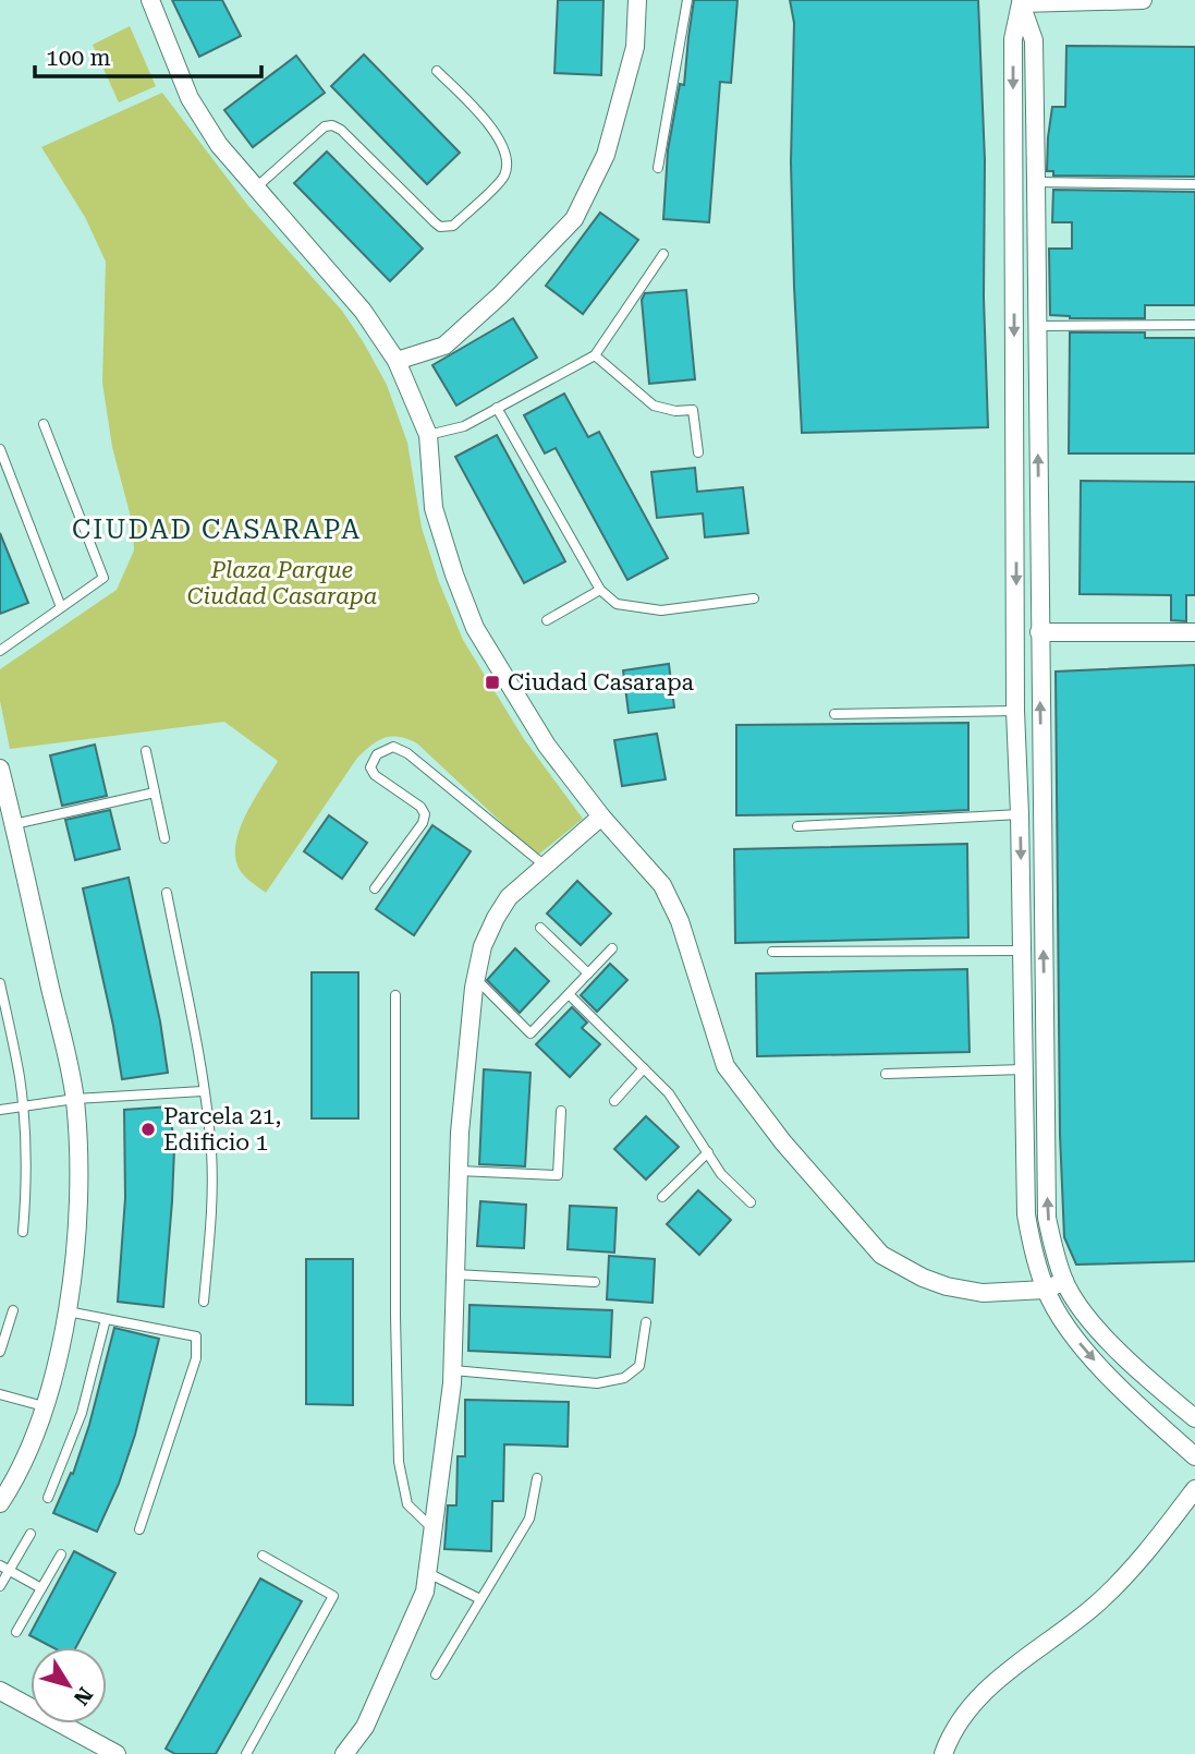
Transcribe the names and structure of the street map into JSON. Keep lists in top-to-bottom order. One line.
{"districts":["CIUDAD CASARAPA"],"parks":["Plaza Parque Ciudad Casarapa"],"places":{"transit":["Ciudad Casarapa"],"other":["Parcela 21, Edificio 1"]},"scale_bar":"100 m","north":"bottom right"}
